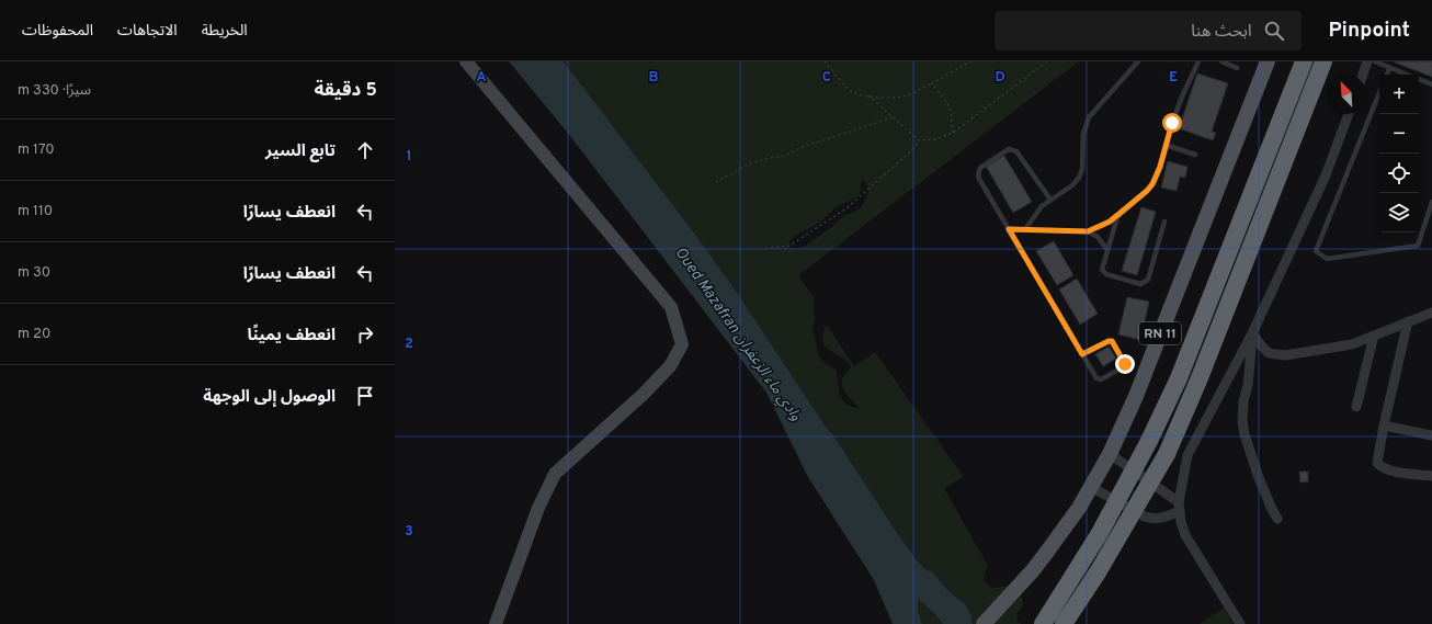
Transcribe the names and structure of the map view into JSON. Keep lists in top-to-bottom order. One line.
{"streets":{"main road":["RN 11"]},"water":["Oued Mazafran وادي ماء الزعفران"],"north":"top left","page":{"header":"Pinpoint","search":"ابحث هنا","nav":["الخريطة","الاتجاهات","المحفوظات"],"heading":["5 دقيقة","سيرًا · 330 m"],"map_buttons":["+","−"],"list":[["تابع السير","170 m"],["انعطف يسارًا","110 m"],["انعطف يسارًا","30 m"],["انعطف يمينًا","20 m"],"الوصول إلى الوجهة"]},"grid":{"columns":["A","B","C","D","E"],"rows":["1","2","3"]}}
